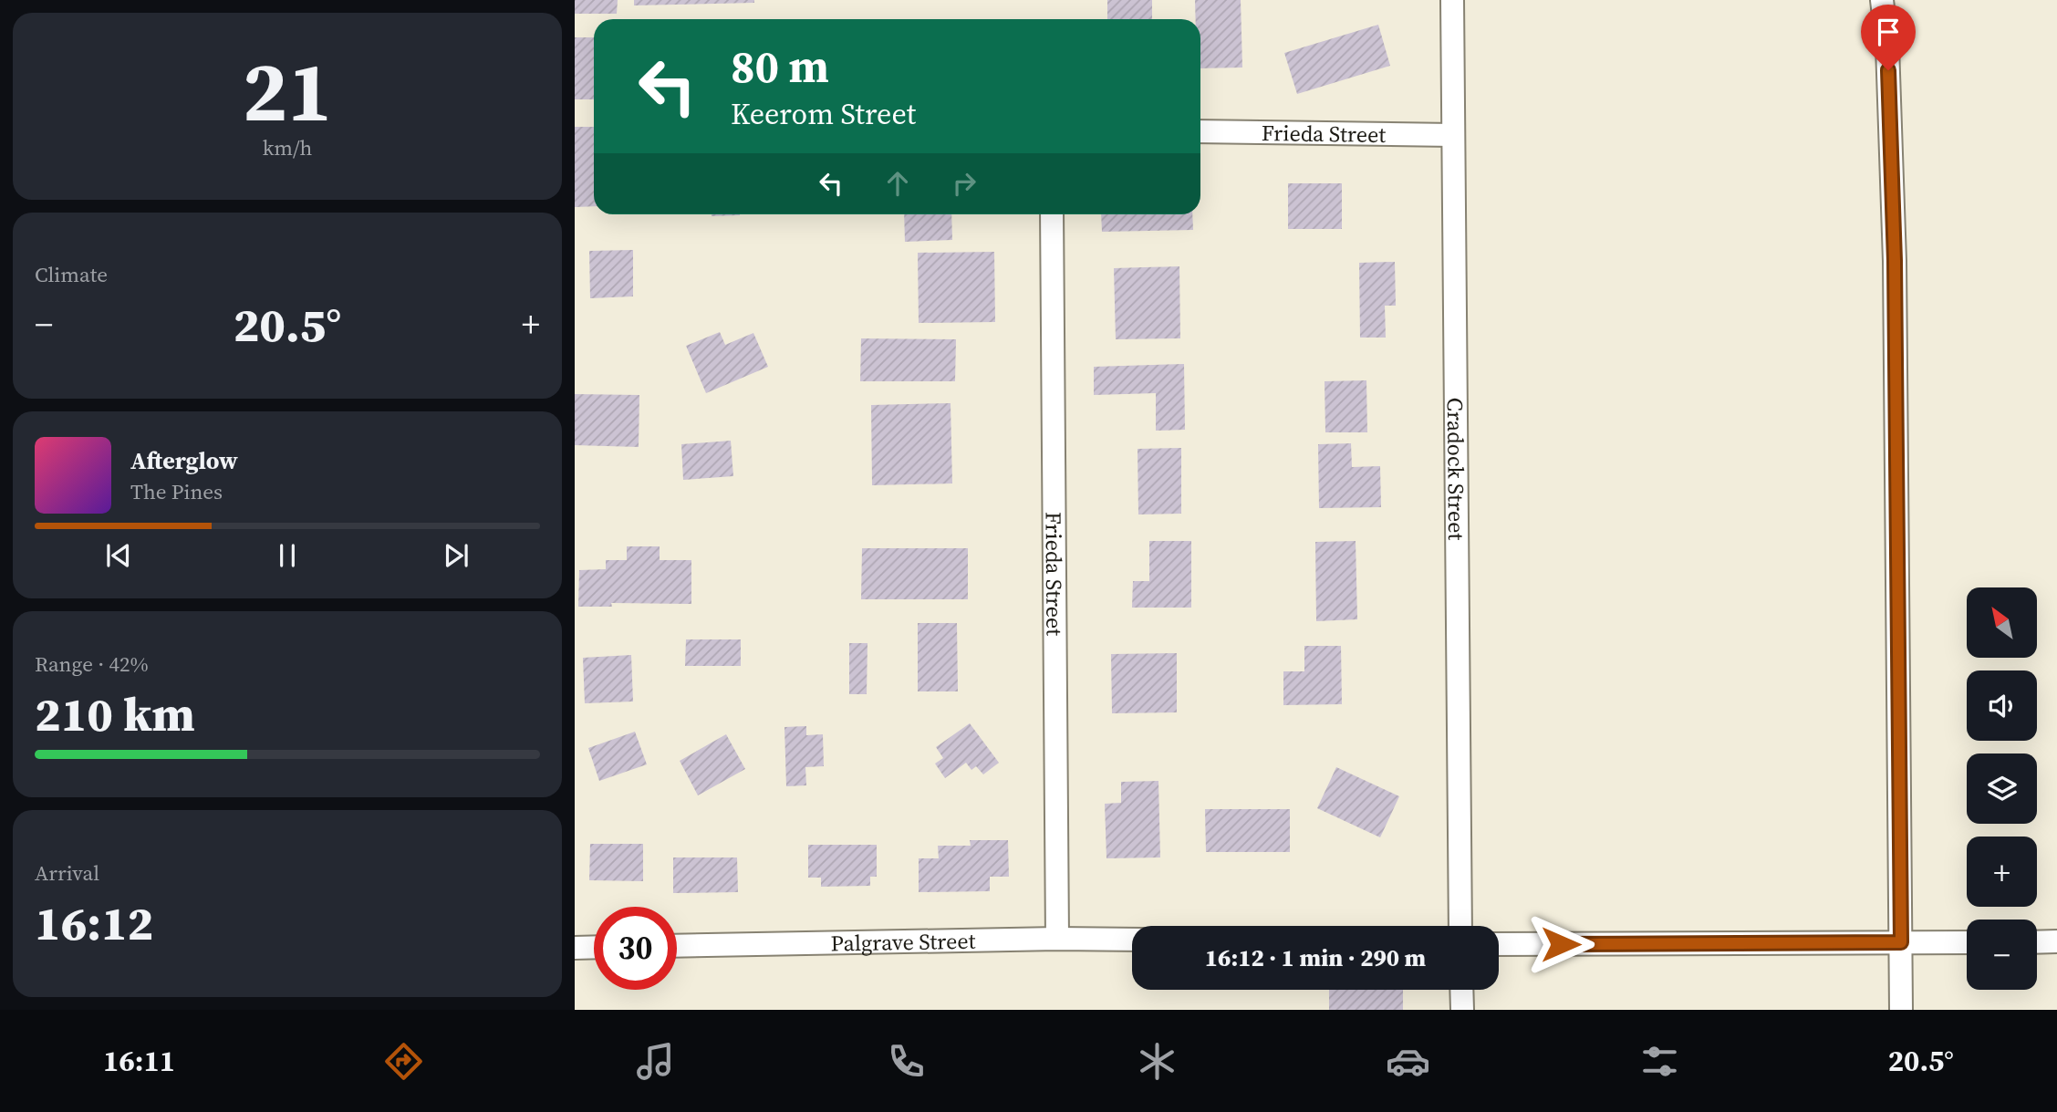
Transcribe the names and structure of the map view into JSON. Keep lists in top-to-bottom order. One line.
{"streets":{"street":["Frieda Street","Cradock Street","Palgrave Street"]},"crossings":[["Frieda Street","Cradock Street"],["Frieda Street","Palgrave Street"]],"north":"top left","page":{"tile":[["21","km/h"],"Climate",["Range · 42%","210 km"],["Arrival","16:12"]],"turn":["80 m","Keerom Street"],"heat":["−","20.5°","+"],"song":["Afterglow","The Pines"],"map_buttons":["+","−"],"limit":"30","trip":"16:12 · 1 min · 290 m","tabs":["16:11","20.5°"]}}
